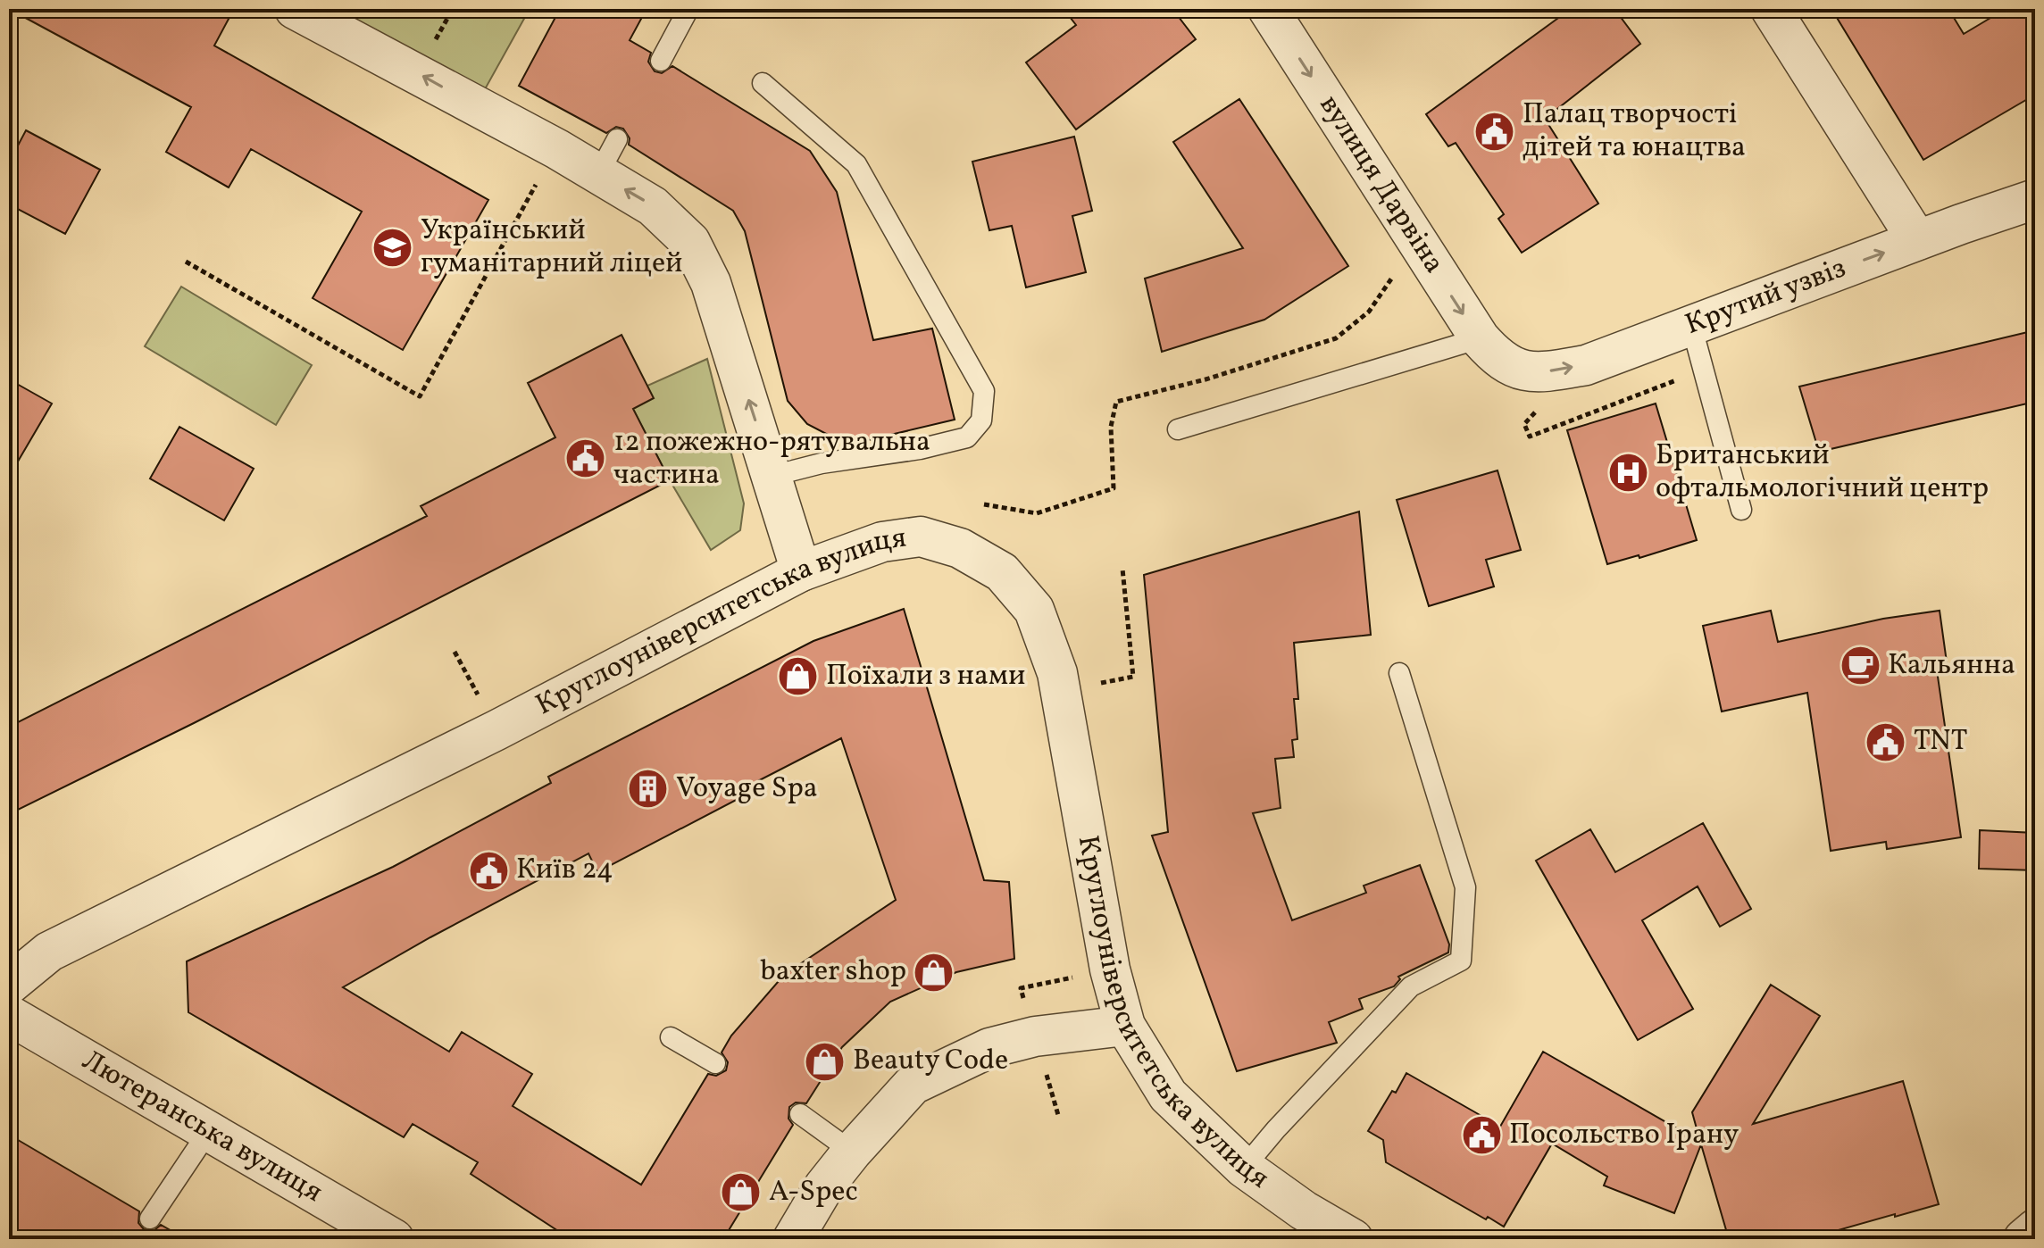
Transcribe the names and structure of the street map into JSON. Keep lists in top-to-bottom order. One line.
{"streets":{"street":["вулиця Дарвіна","Крутий узвіз","Круглоуніверситетська вулиця","Лютеранська вулиця"]},"crossings":[["вулиця Дарвіна","Крутий узвіз"]],"one_way":["вулиця Дарвіна","Крутий узвіз"],"places":{"public building":["Палац творчості дітей та юнацтва","12 пожежно-рятувальна частина","TNT","Київ 24","Посольство Ірану"],"school or university":["Український гуманітарний ліцей"],"hospital":["Британський офтальмологічний центр"],"cafe":["Кальянна"],"shop":["Поїхали з нами","baxter shop","Beauty Code","A-Spec"],"building":["Voyage Spa"]}}
